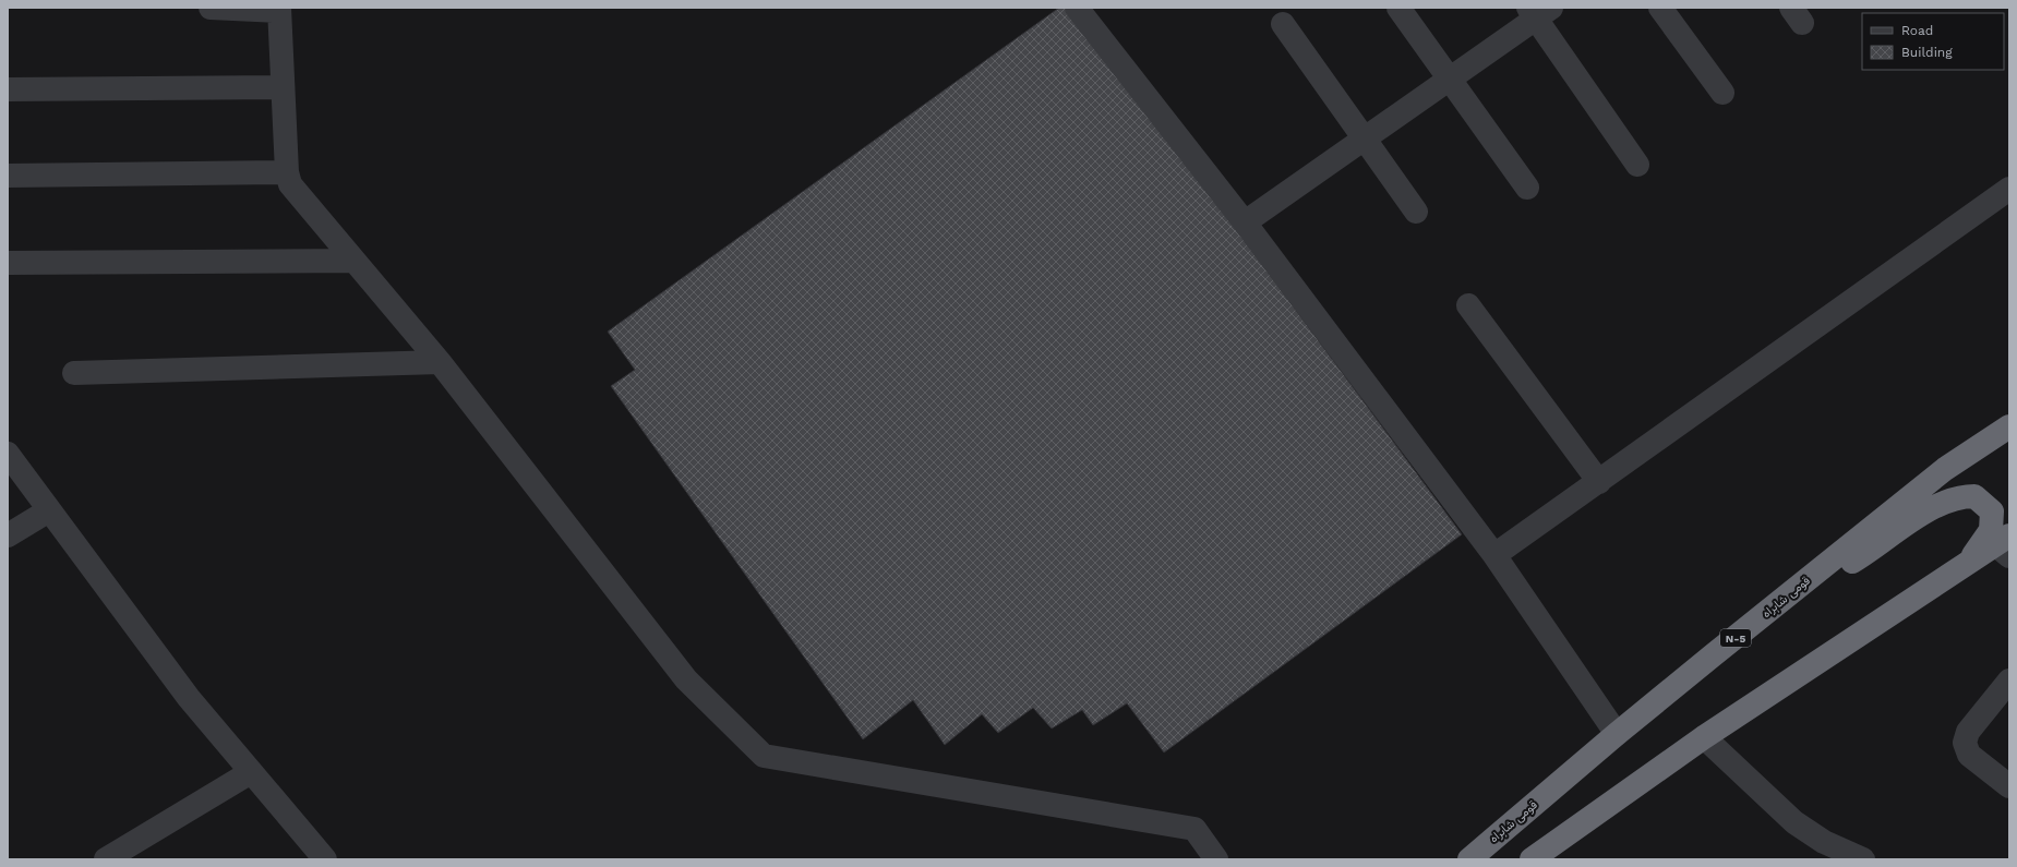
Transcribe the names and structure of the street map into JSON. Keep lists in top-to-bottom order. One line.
{"streets":{"highway":["قومی شاہراہ","N-5"]},"legend":["Road","Building"]}
